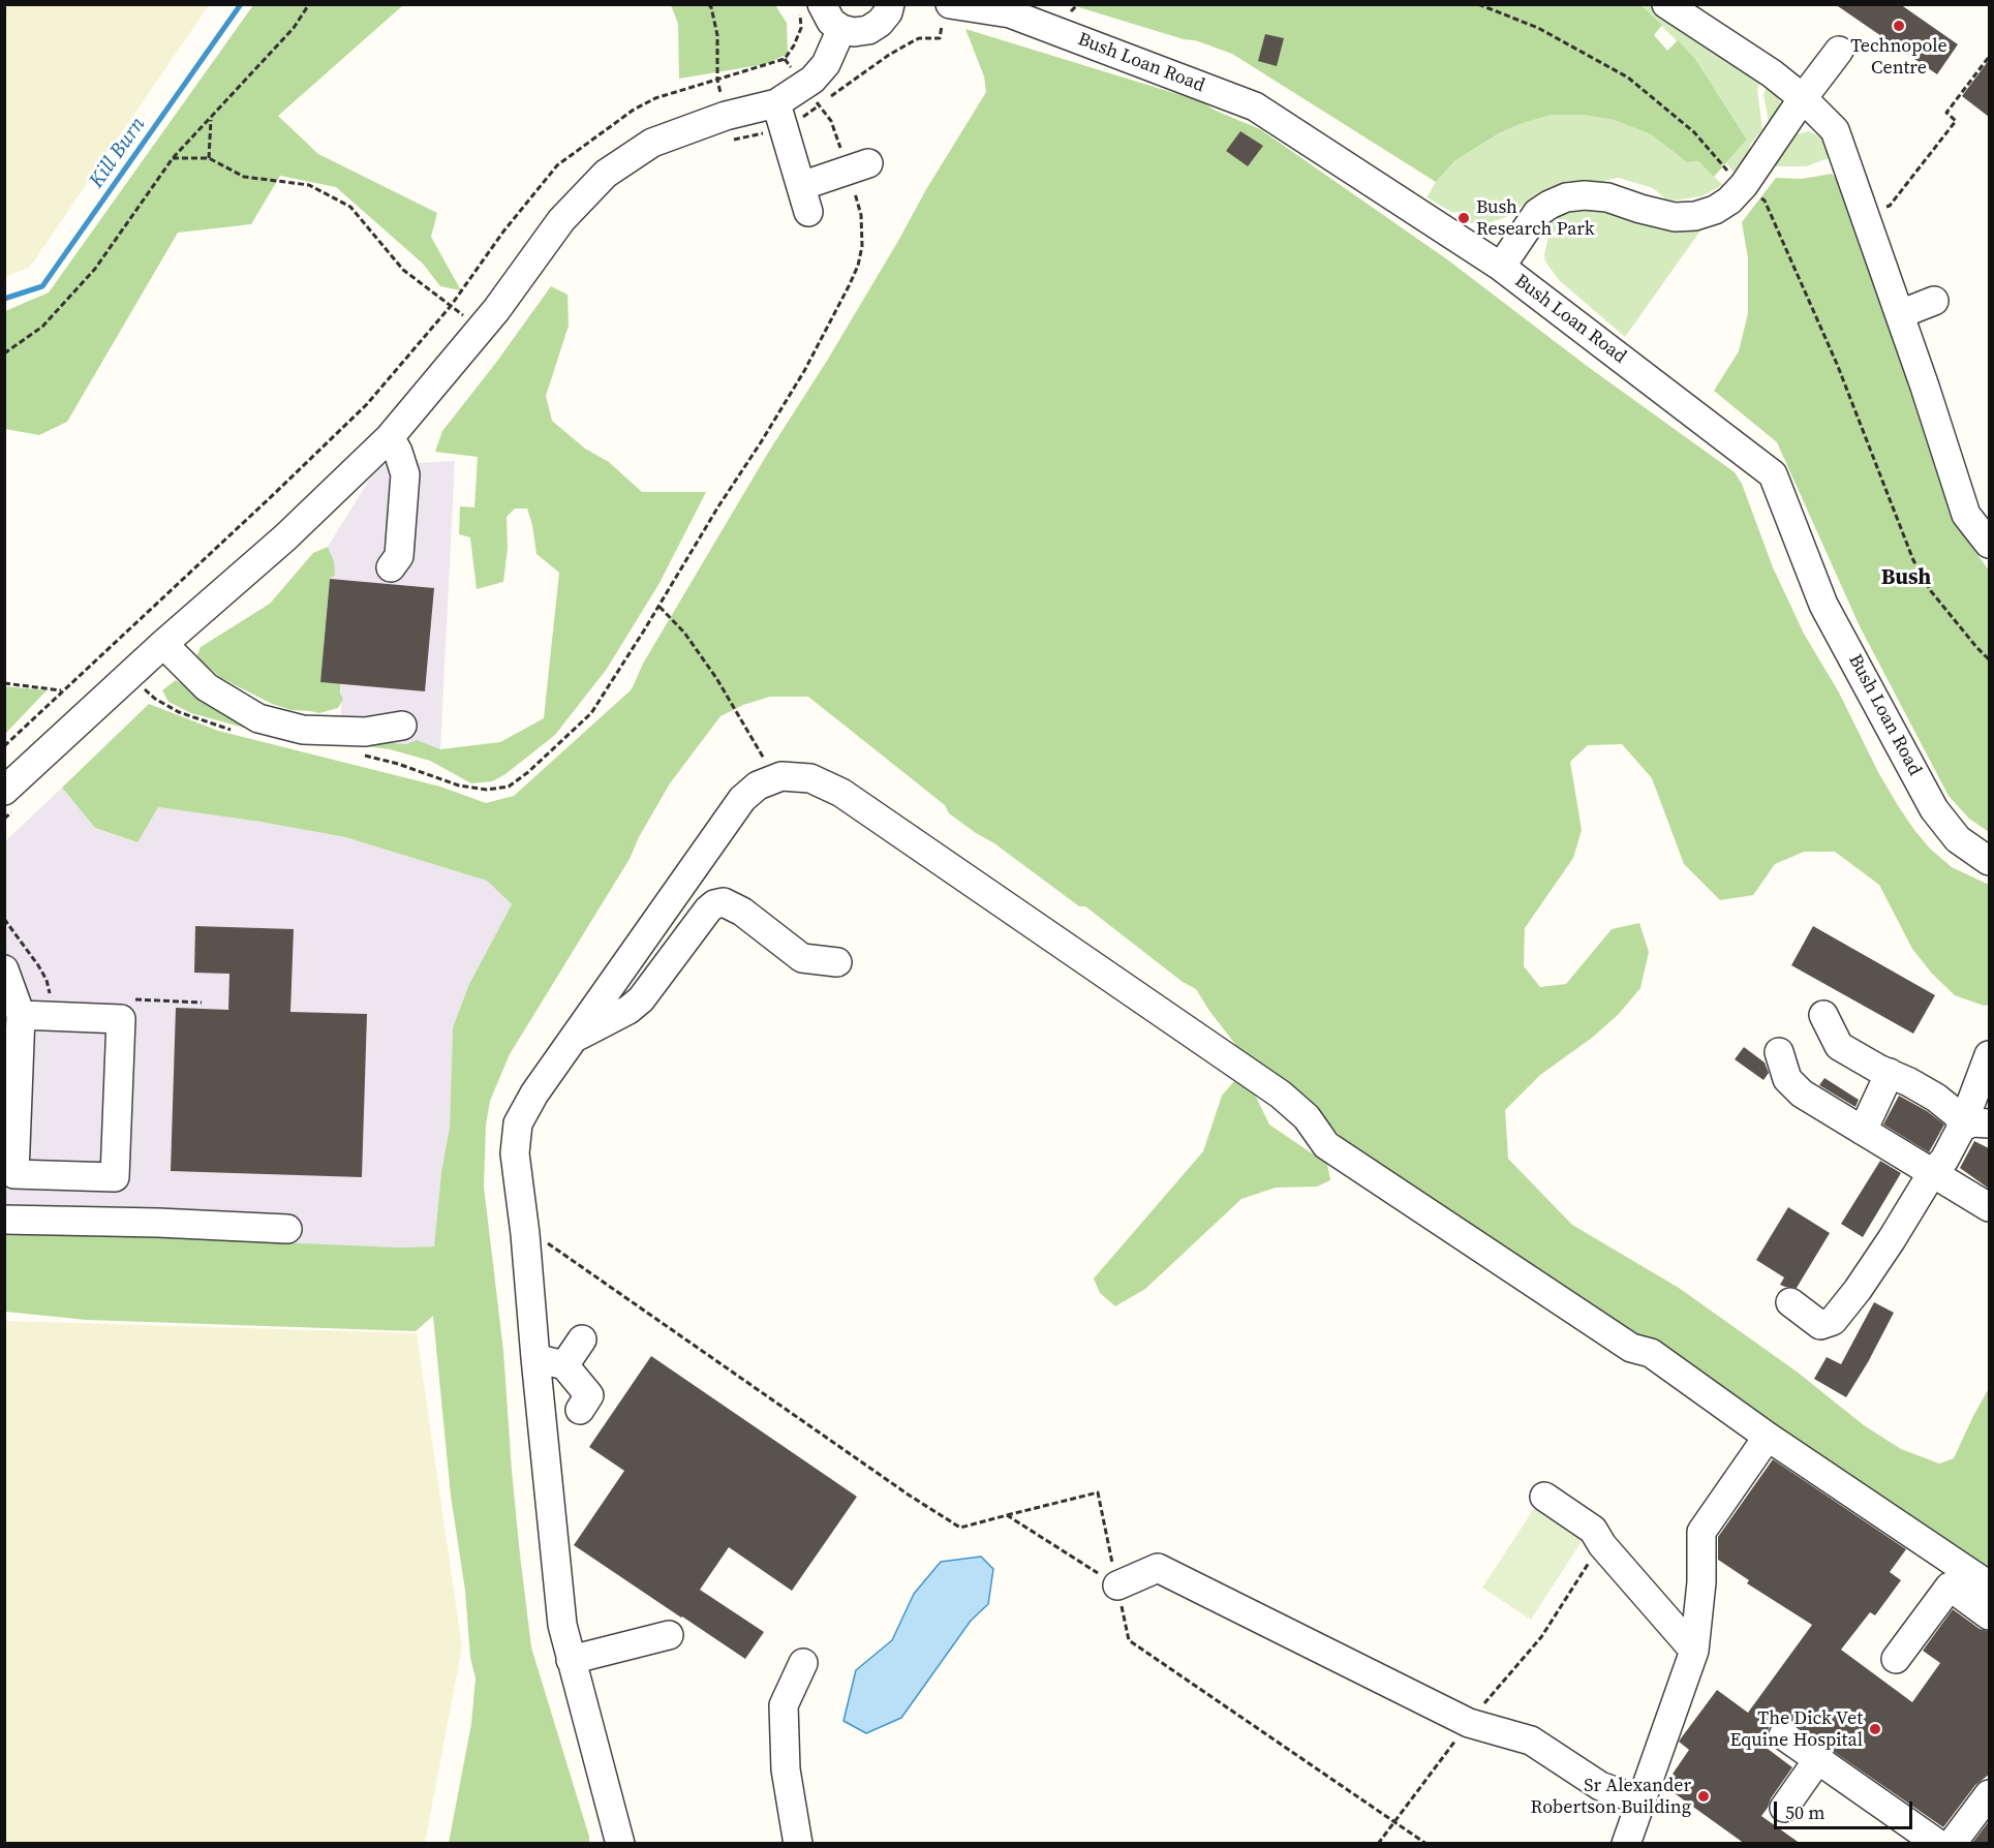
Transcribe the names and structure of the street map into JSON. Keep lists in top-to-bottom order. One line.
{"streets":{"street":["Bush Loan Road"]},"districts":["Bush"],"water":["Kill Burn"],"places":["Technopole Centre","Bush Research Park","The Dick Vet Equine Hospital","Sr Alexander Robertson Building"],"scale_bar":"50 m"}
